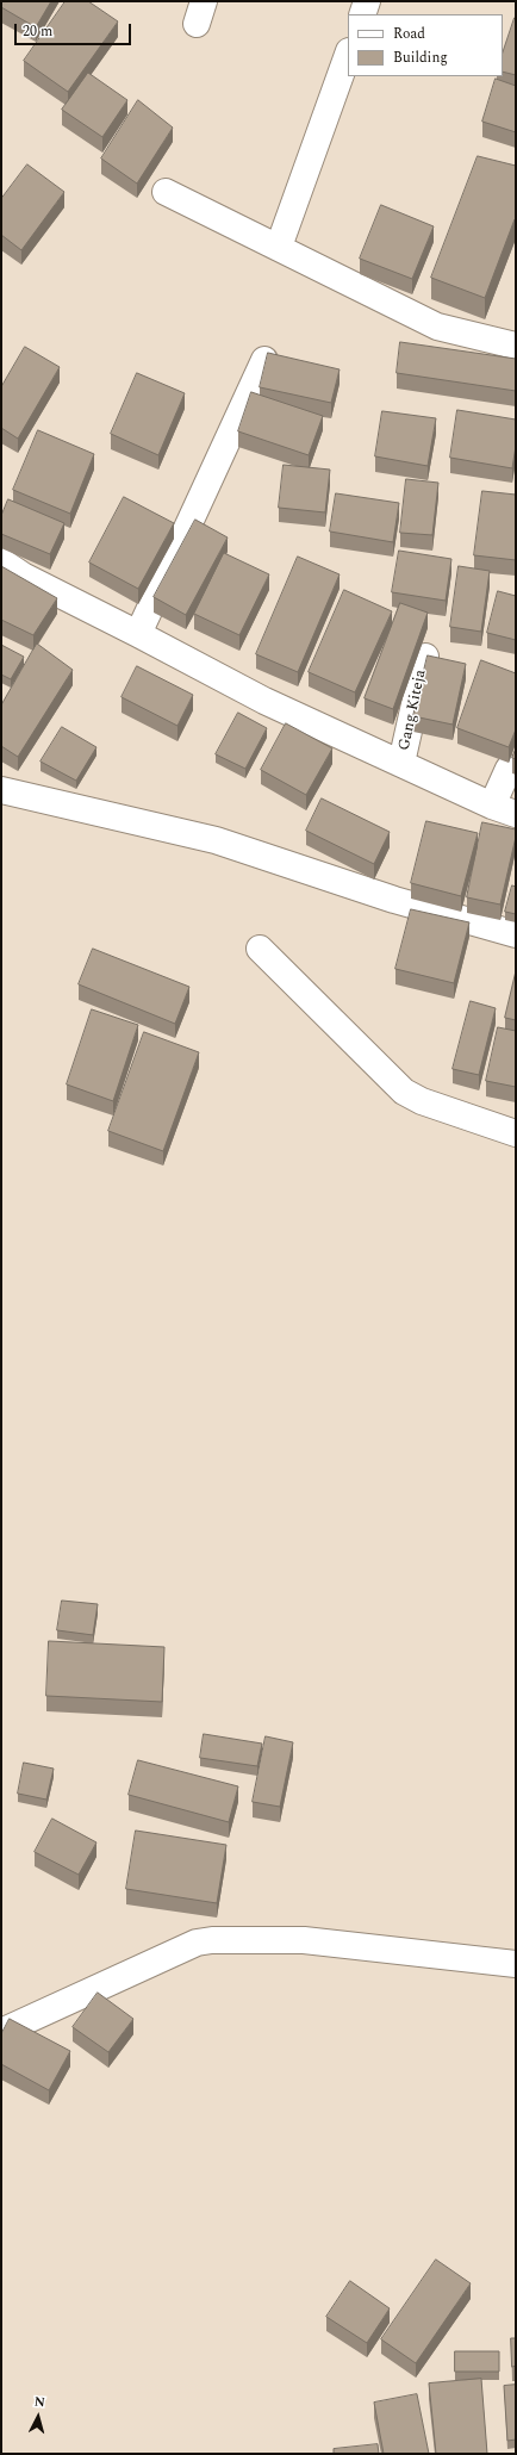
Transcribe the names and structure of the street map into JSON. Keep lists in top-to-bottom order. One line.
{"streets":{"street":["Gang Kiteja"]},"legend":["Road","Building"],"scale_bar":"20 m","north":"top"}
